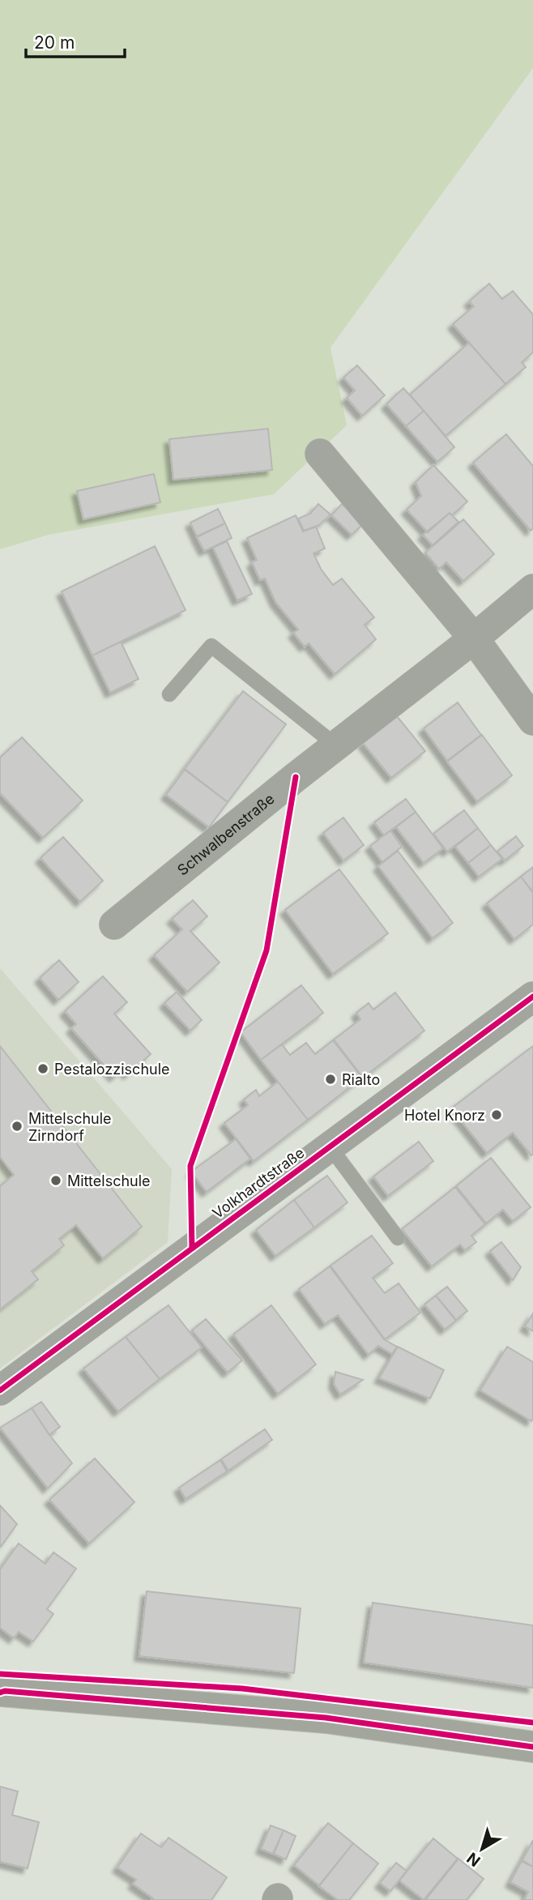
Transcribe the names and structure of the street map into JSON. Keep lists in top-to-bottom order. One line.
{"streets":{"street":["Schwalbenstraße","Volkhardtstraße"]},"places":["Pestalozzischule","Rialto","Hotel Knorz","Mittelschule Zirndorf","Mittelschule"],"scale_bar":"20 m","north":"bottom left"}
